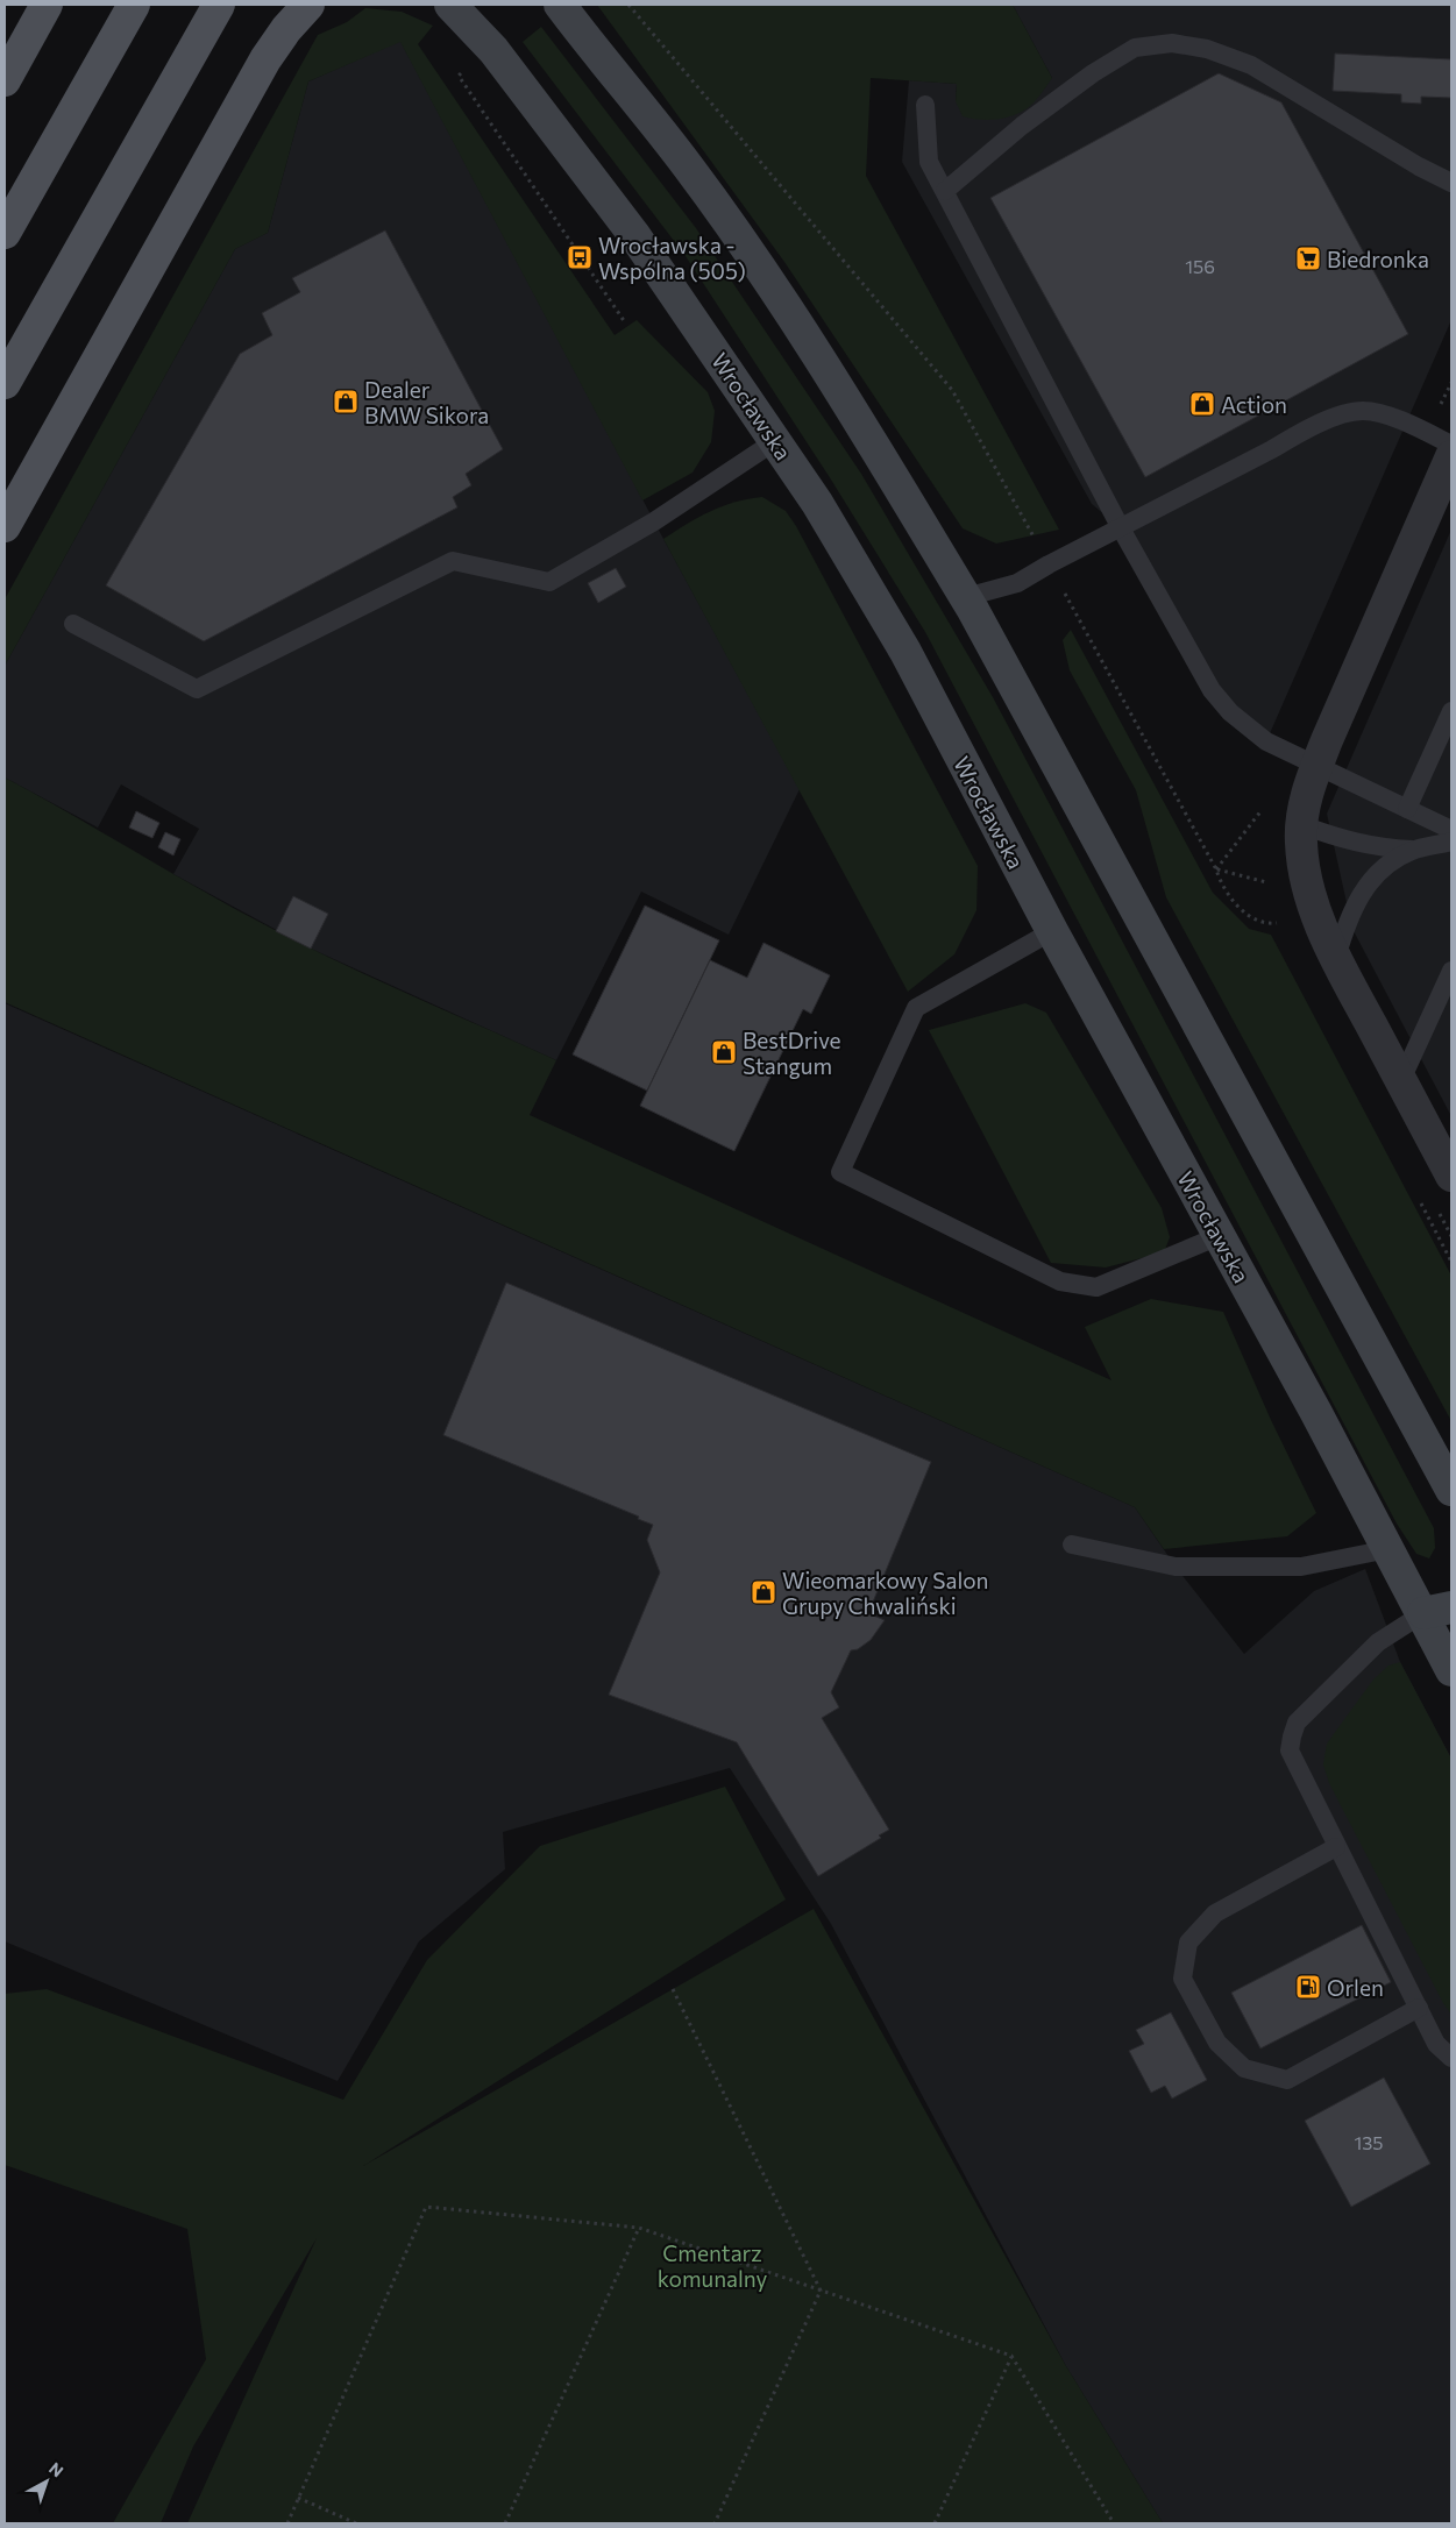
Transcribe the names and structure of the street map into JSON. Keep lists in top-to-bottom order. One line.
{"streets":{"main road":["Wrocławska"]},"parks":["Cmentarz komunalny"],"places":{"bus stop":["Wrocławska - Wspólna (505)"],"supermarket":["Biedronka"],"shop":["Dealer BMW Sikora","Action","BestDrive Stangum","Wieomarkowy Salon Grupy Chwaliński"],"fuel station":["Orlen"]},"house_numbers":["156","135"],"north":"top right"}
